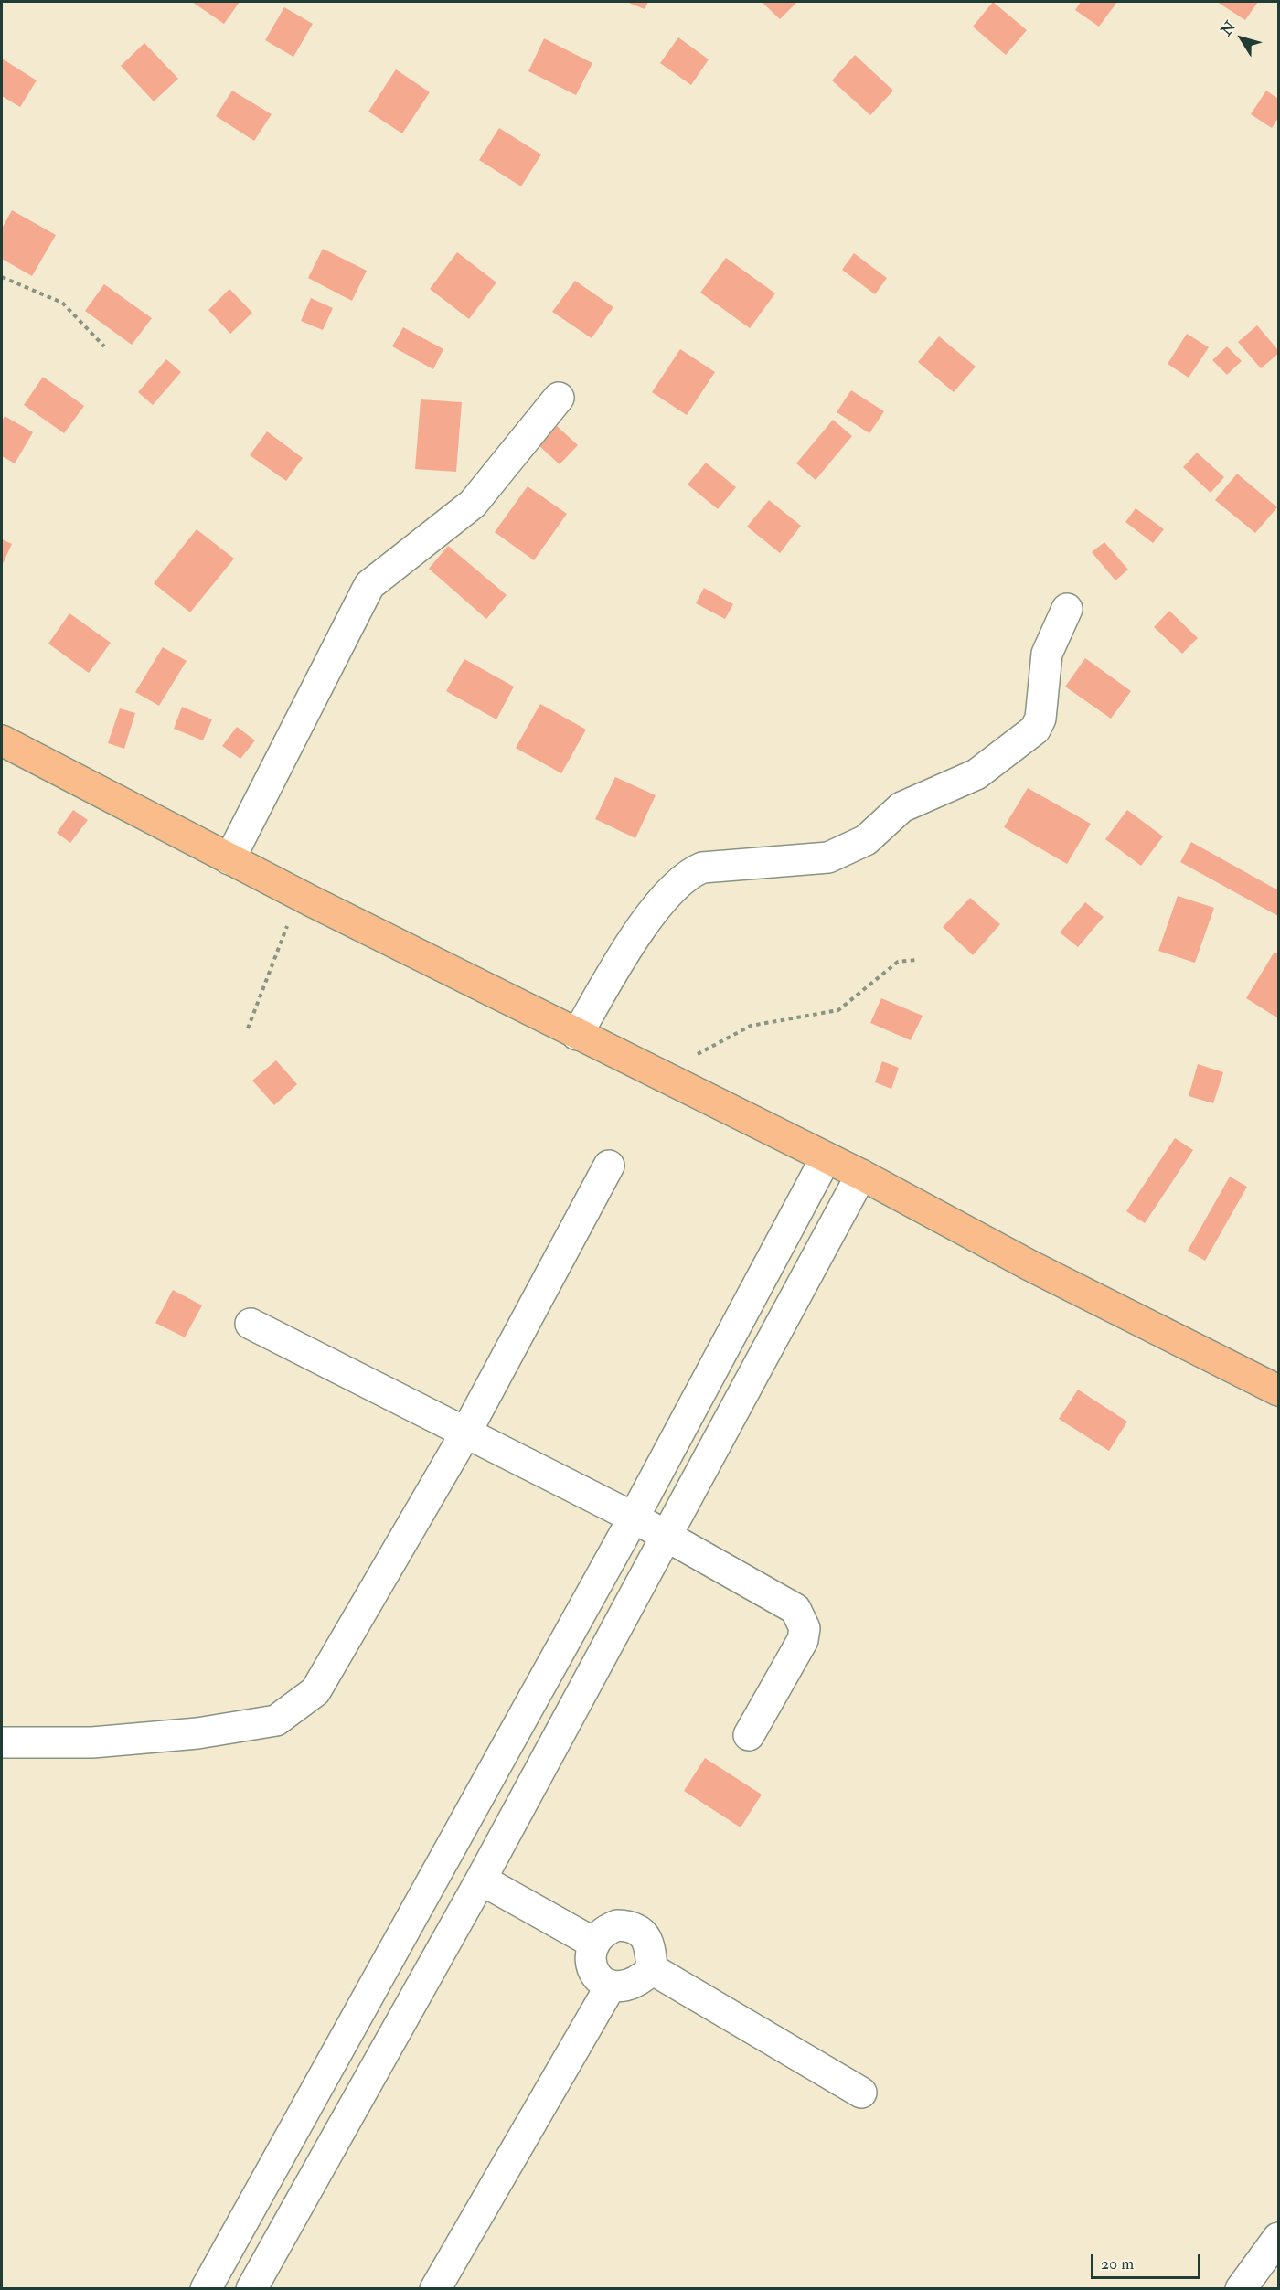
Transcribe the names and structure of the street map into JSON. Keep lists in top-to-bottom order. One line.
{"scale_bar":"20 m","north":"top left"}
